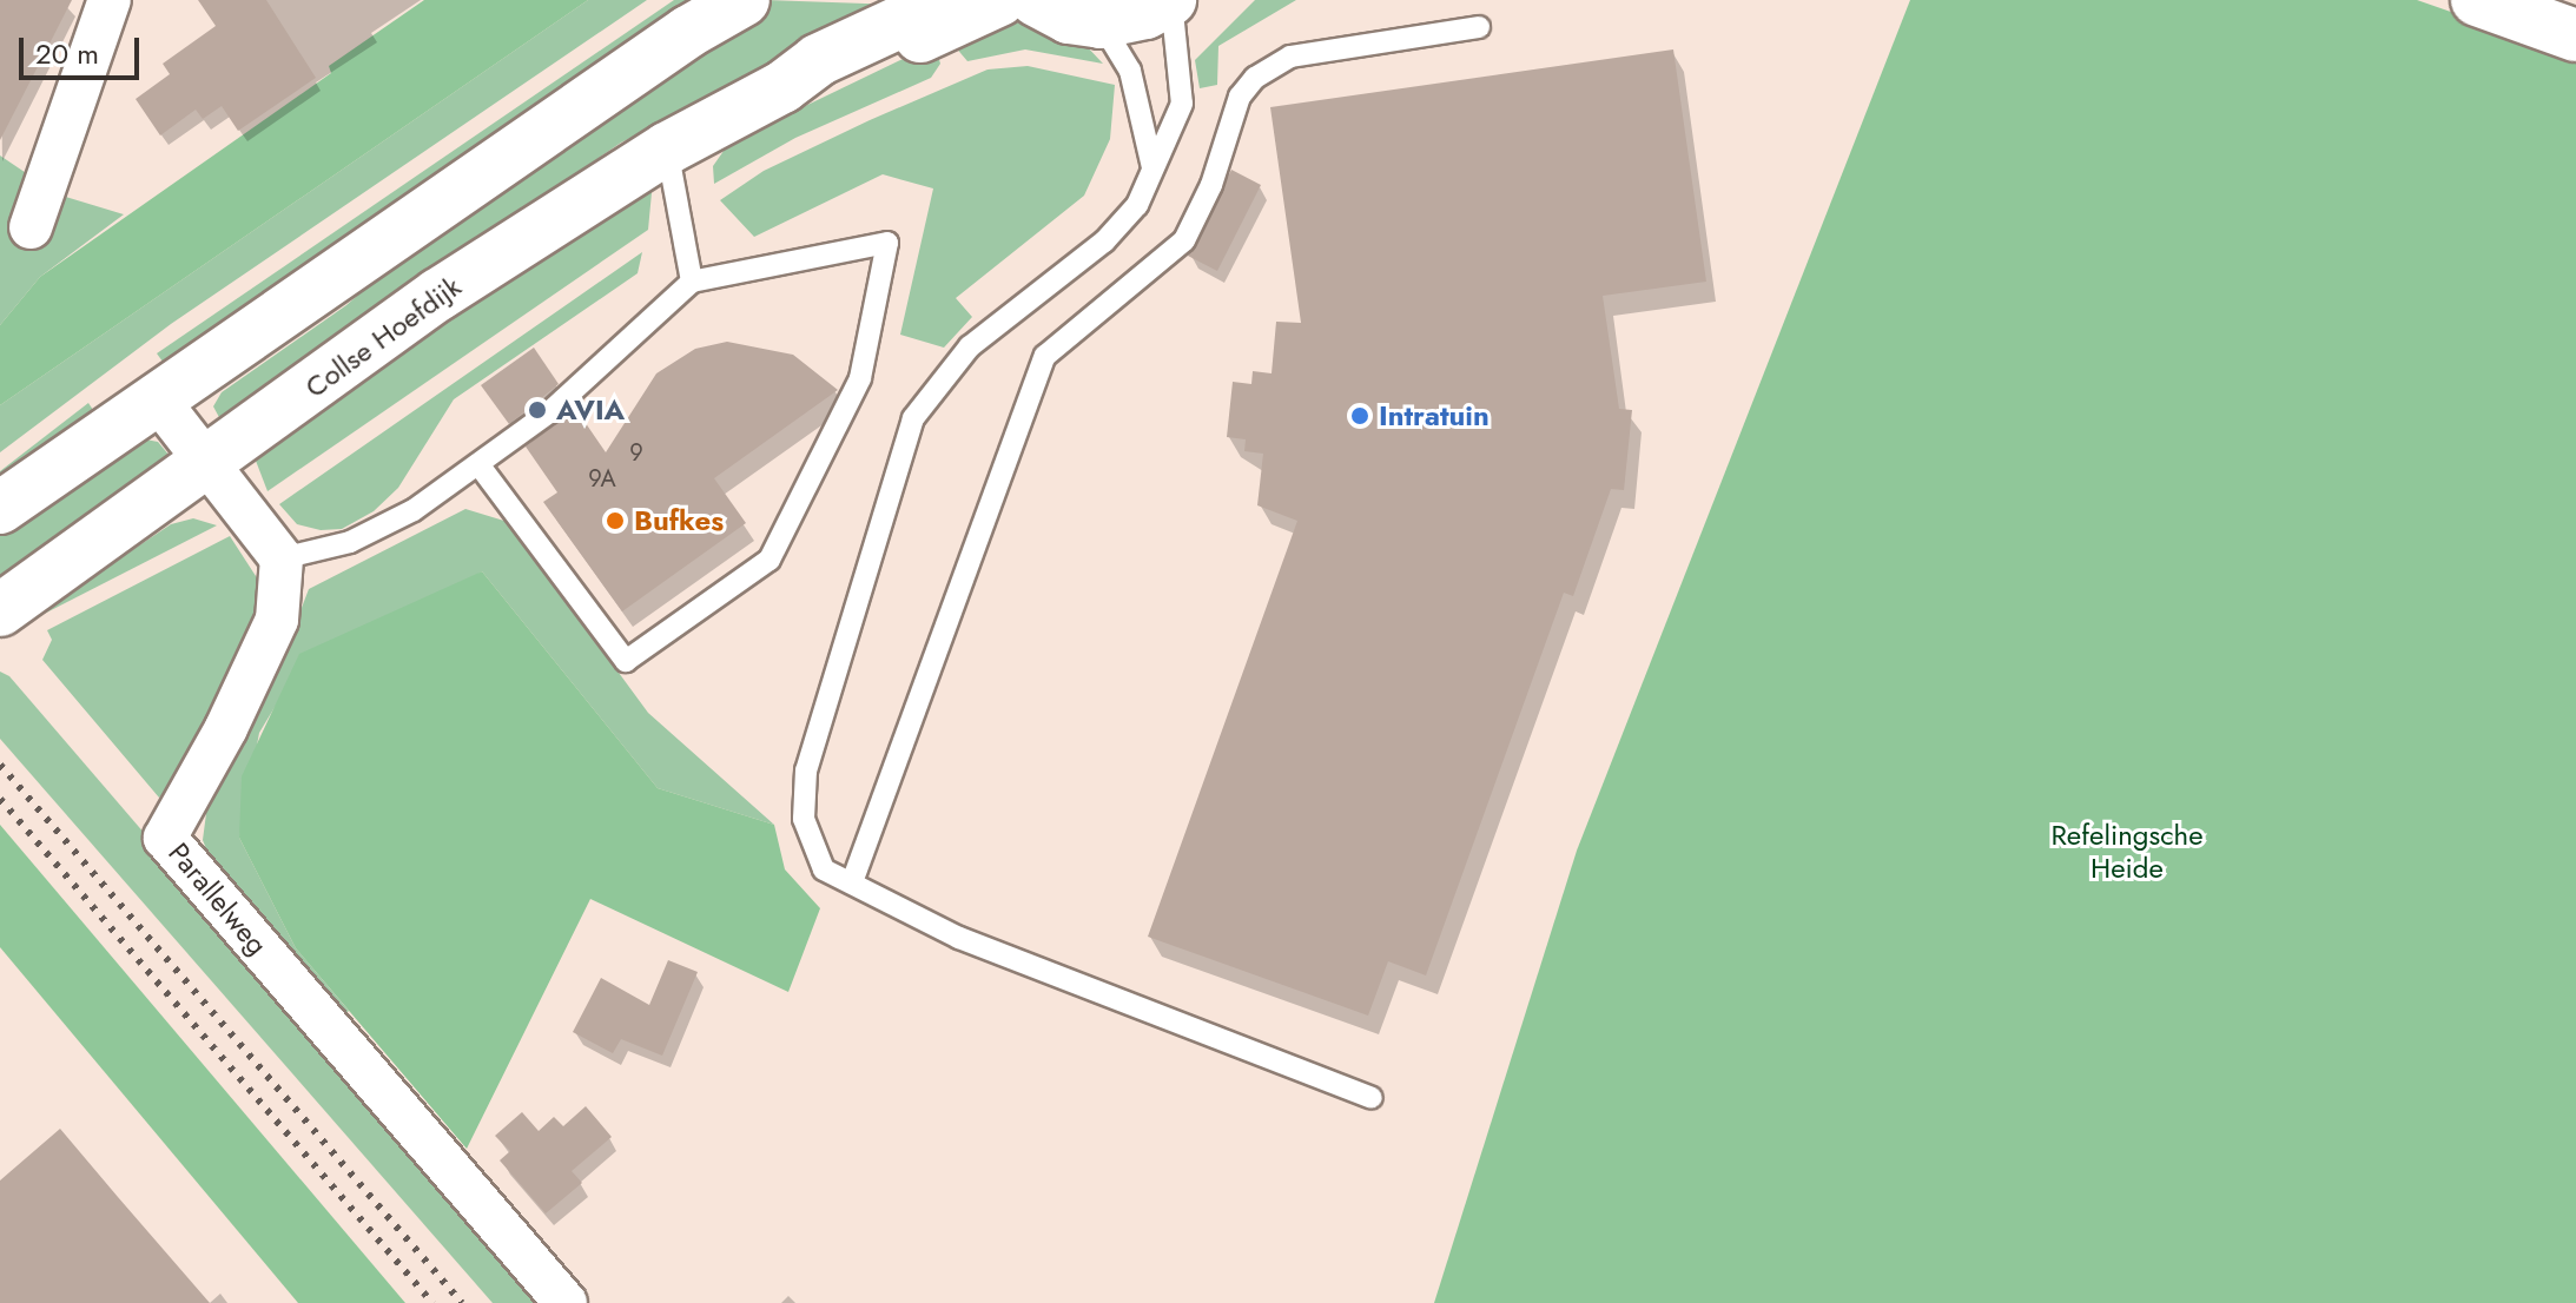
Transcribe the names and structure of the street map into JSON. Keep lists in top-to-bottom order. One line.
{"streets":{"main road":["Collse Hoefdijk"],"street":["Parallelweg"]},"parks":["Refelingsche Heide"],"places":["AVIA","Intratuin","Bufkes"],"house_numbers":["9","9A"],"scale_bar":"20 m"}
